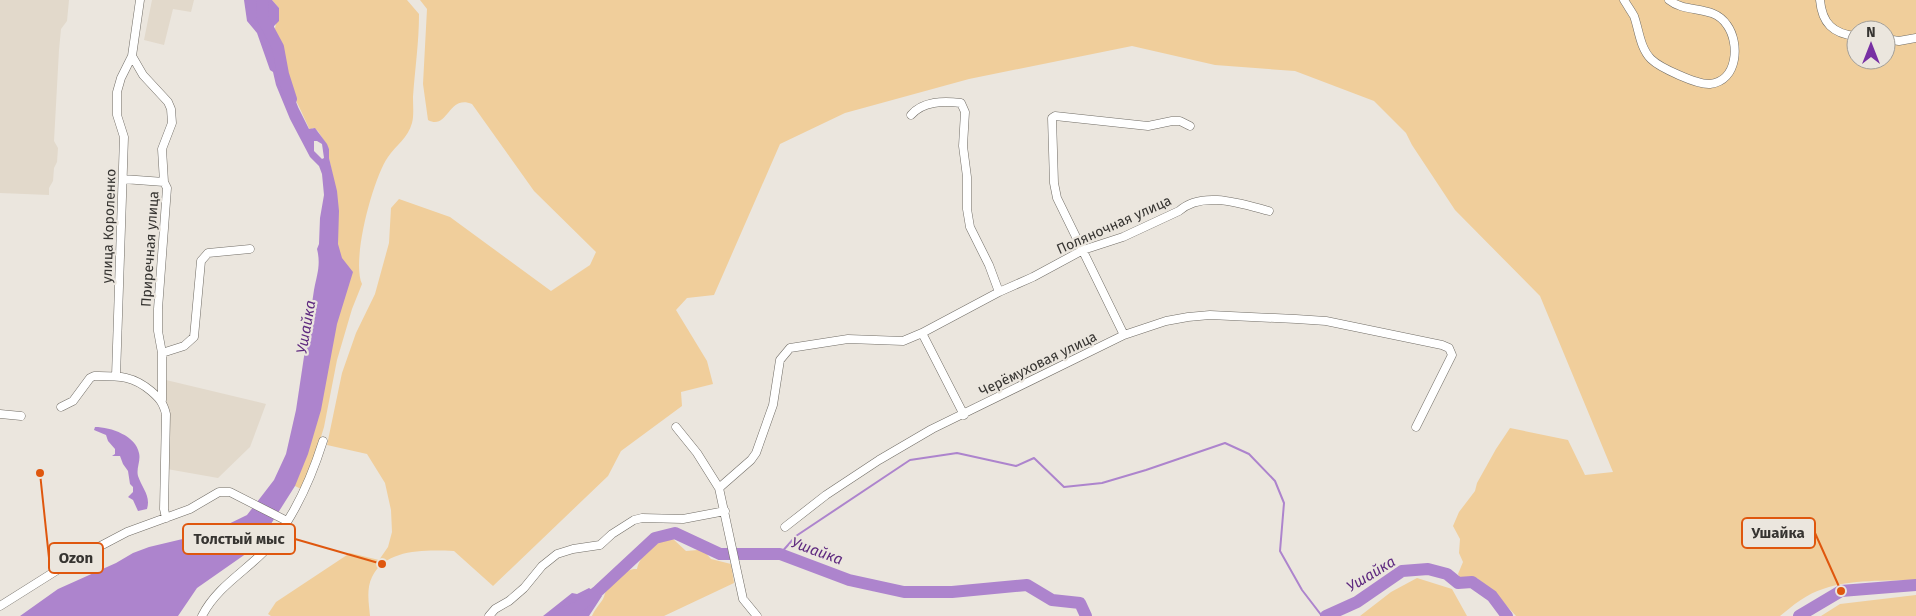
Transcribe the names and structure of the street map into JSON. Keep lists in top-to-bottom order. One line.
{"streets":{"street":["Поляночная улица","улица Короленко","Приречная улица","Черёмуховая улица"]},"crossings":[["улица Короленко","Приречная улица"]],"water":["Ушайка"],"places":["Ozon","Толстый мыс","Ушайка"],"north":"top"}
